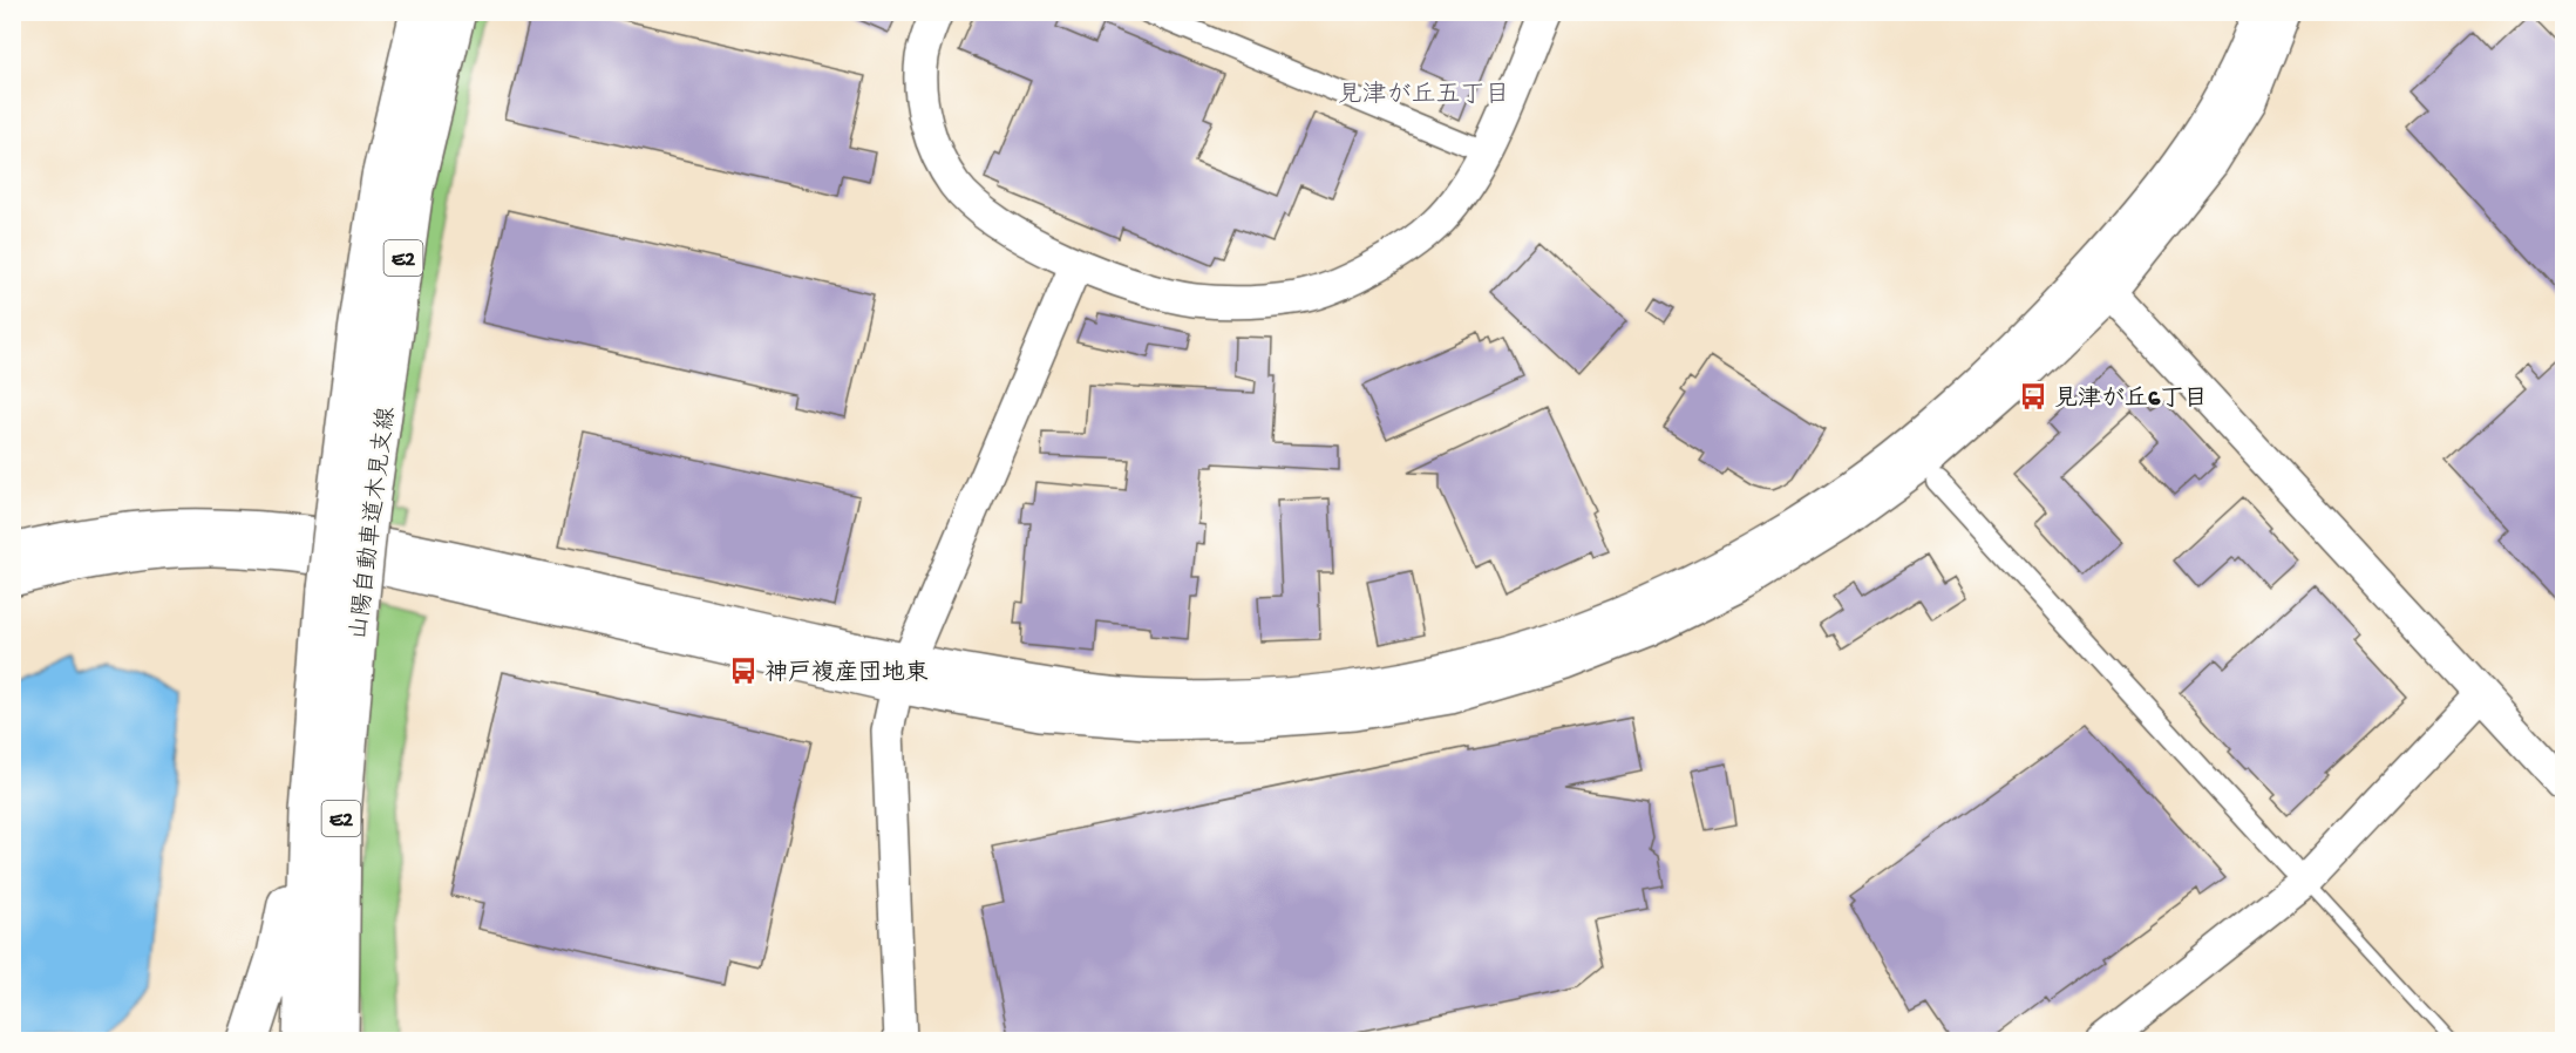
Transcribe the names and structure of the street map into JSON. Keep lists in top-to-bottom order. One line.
{"streets":{"highway":["E2","山陽自動車道木見支線"]},"districts":["見津が丘五丁目"],"places":{"bus stop":["見津が丘6丁目","神戸複産団地東"]}}
